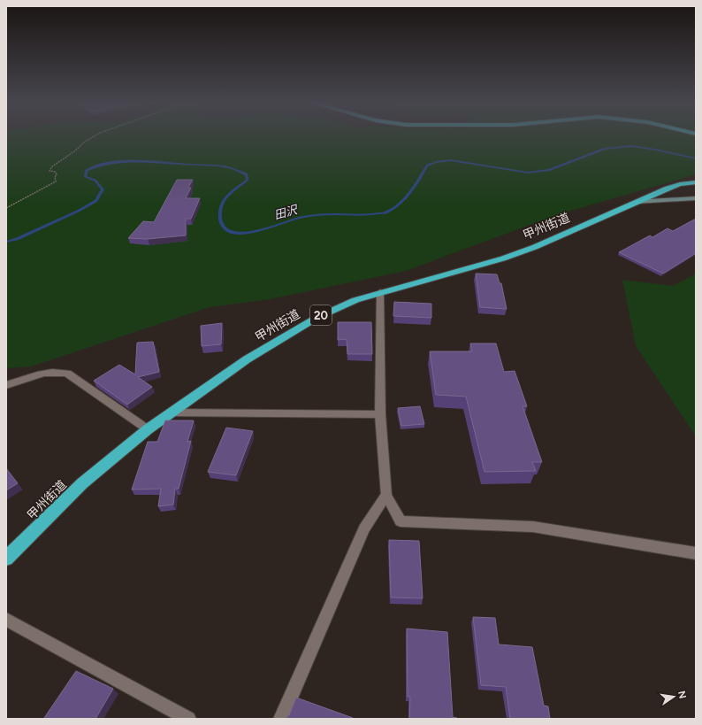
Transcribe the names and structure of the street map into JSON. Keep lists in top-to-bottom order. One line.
{"streets":{"highway":["甲州街道","20"]},"water":["田沢"],"north":"right"}
